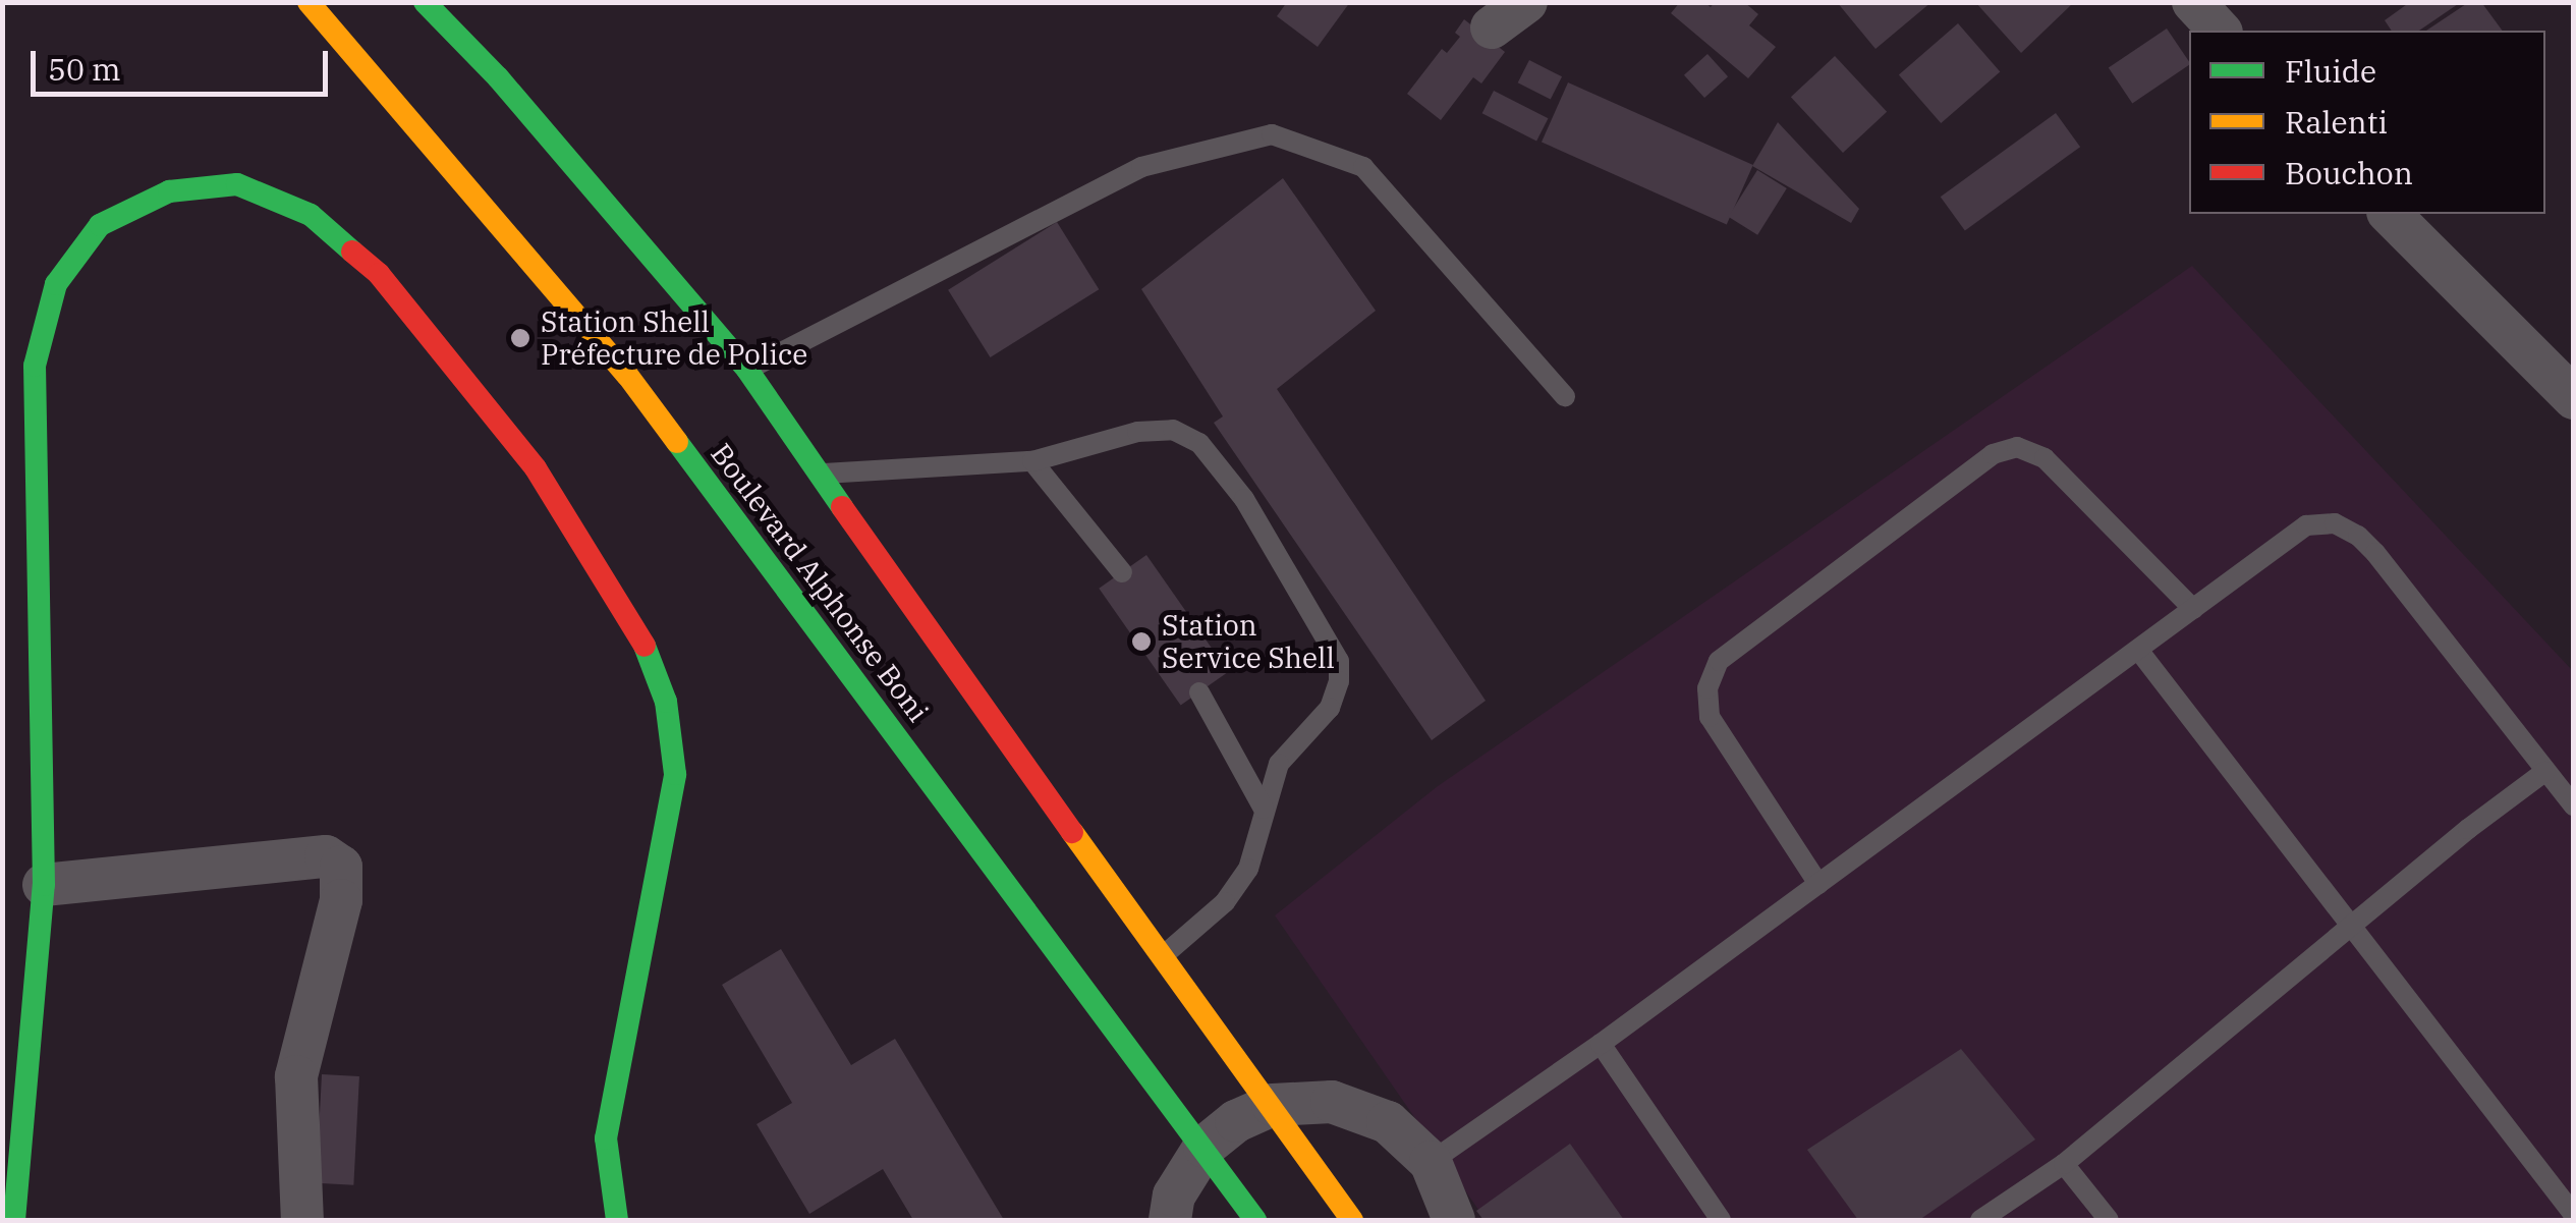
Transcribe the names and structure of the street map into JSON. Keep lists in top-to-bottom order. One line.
{"streets":{"main road":["Boulevard Alphonse Boni"]},"places":["Station Shell Préfecture de Police","Station Service Shell"],"legend":["Fluide","Ralenti","Bouchon"],"scale_bar":"50 m"}
